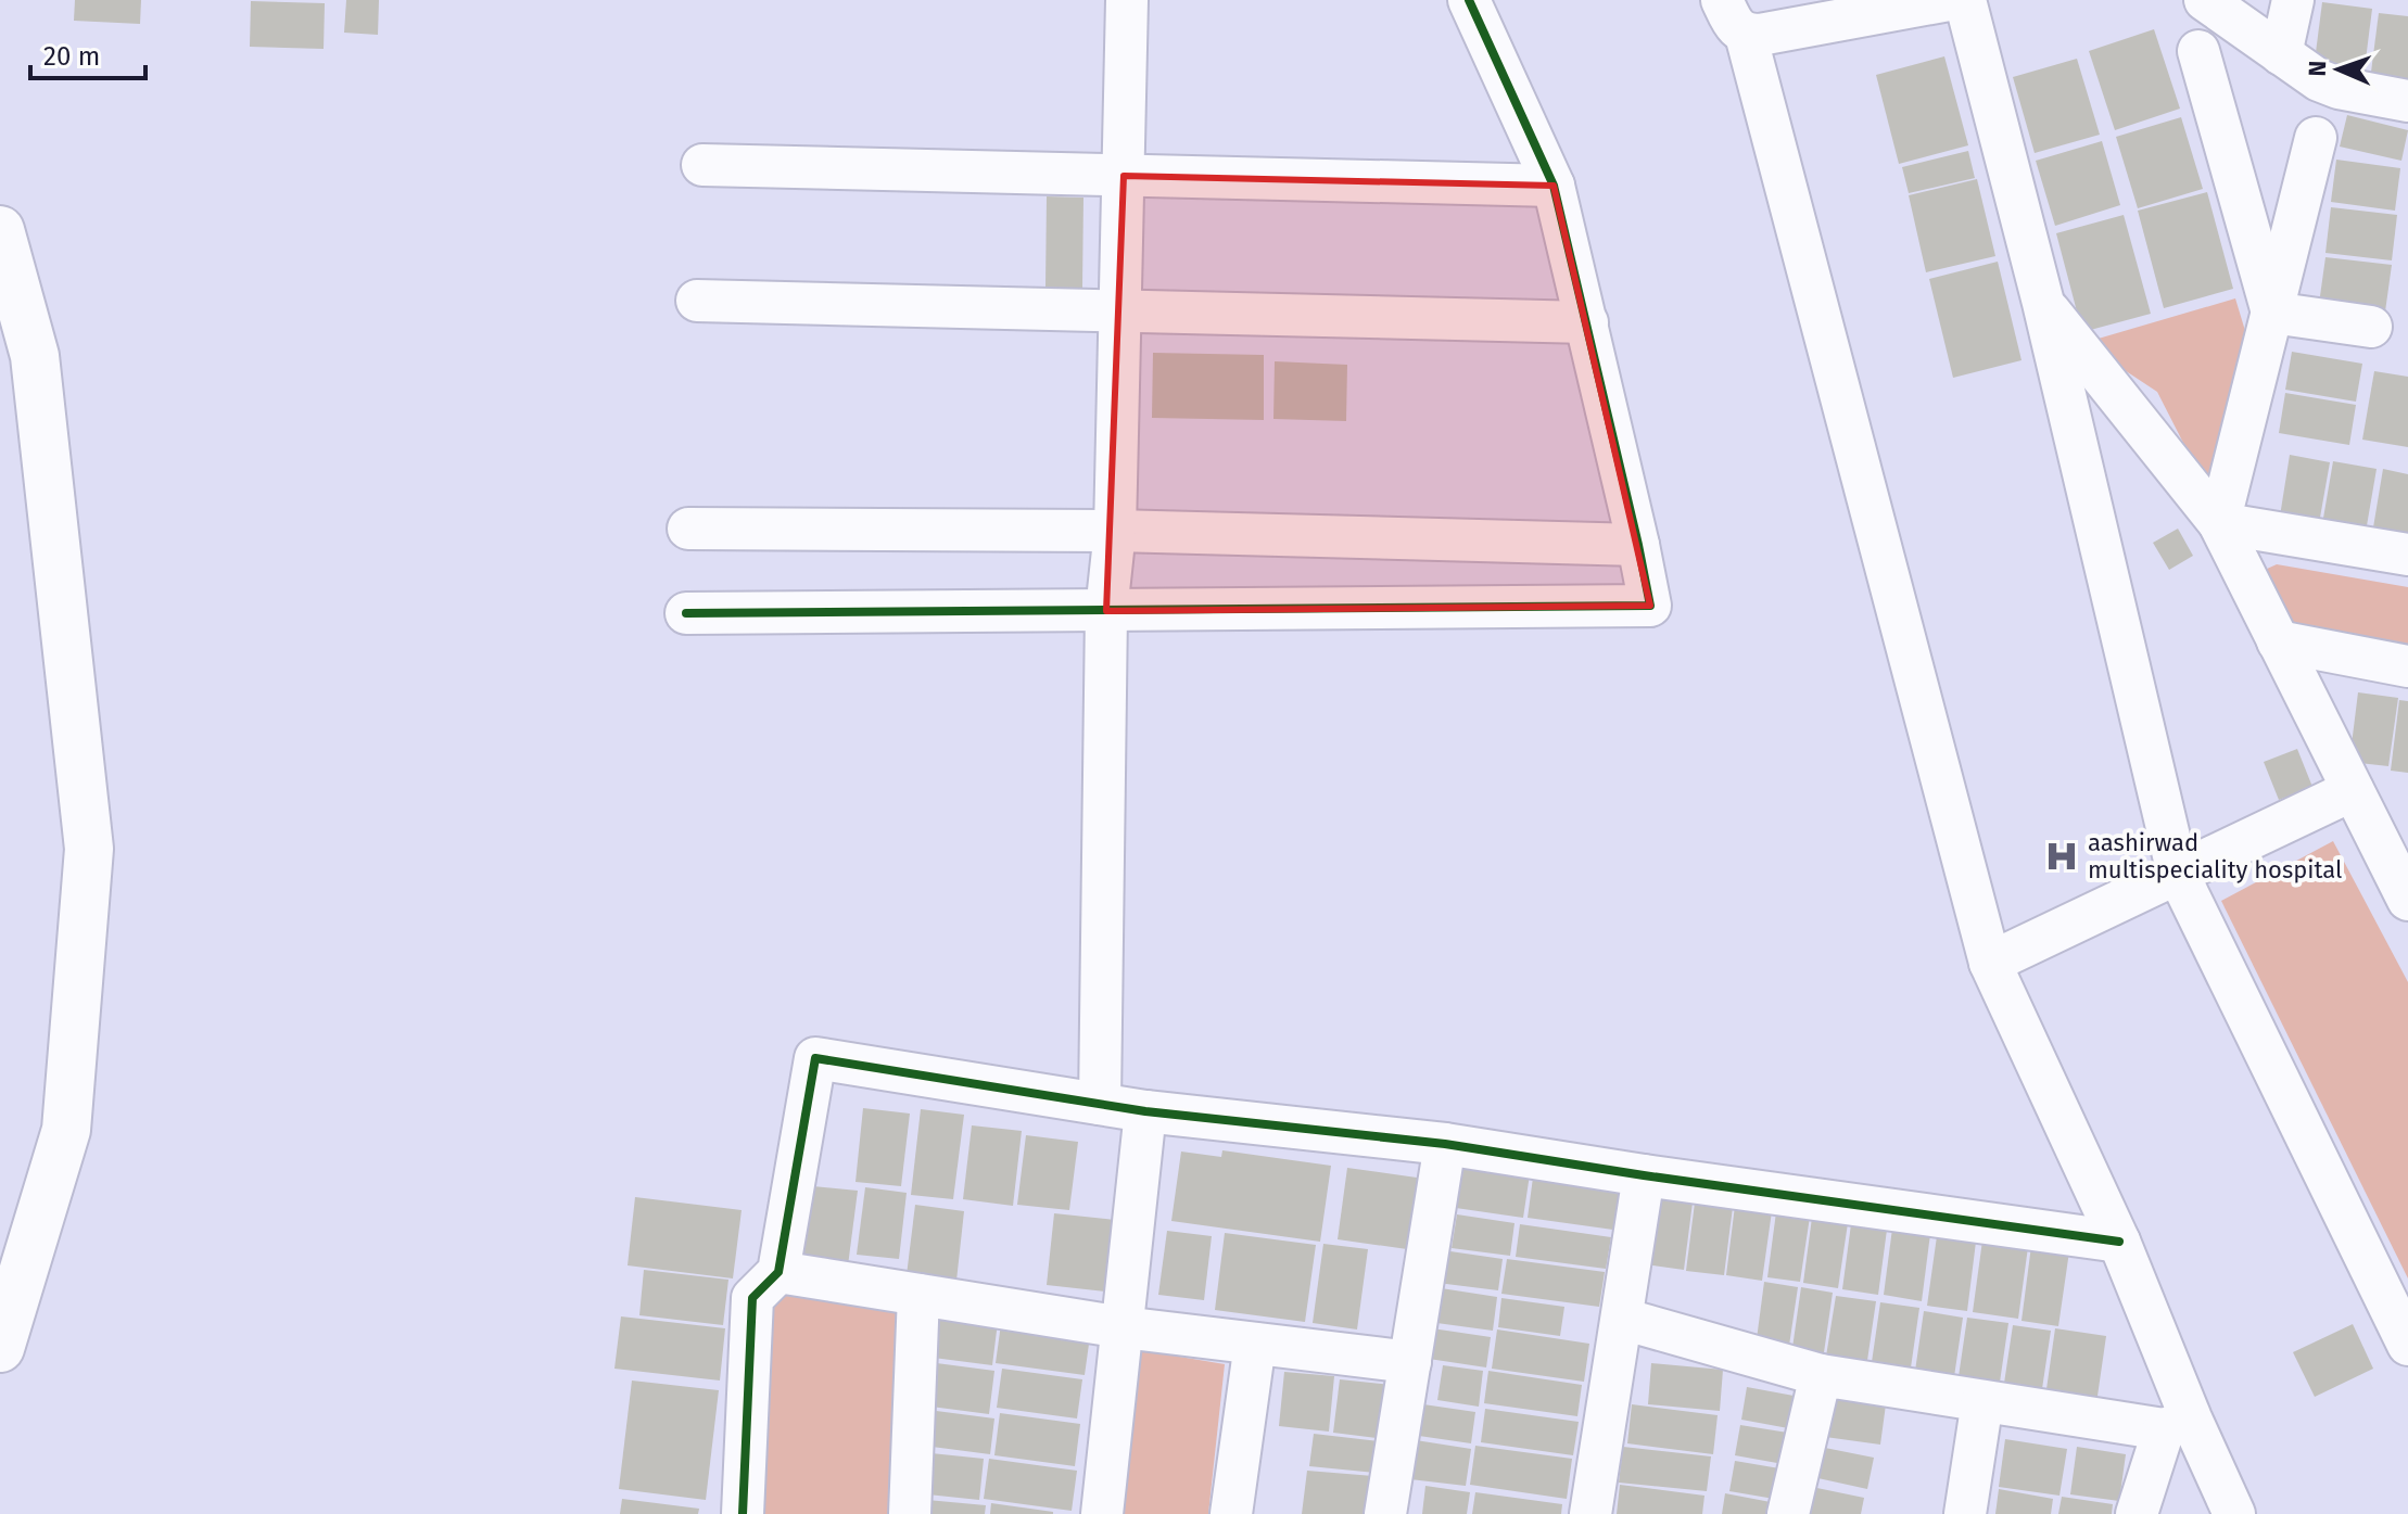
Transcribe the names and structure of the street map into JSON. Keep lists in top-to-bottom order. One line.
{"places":{"hospital":["aashirwad multispeciality hospital"]},"scale_bar":"20 m","north":"left"}
